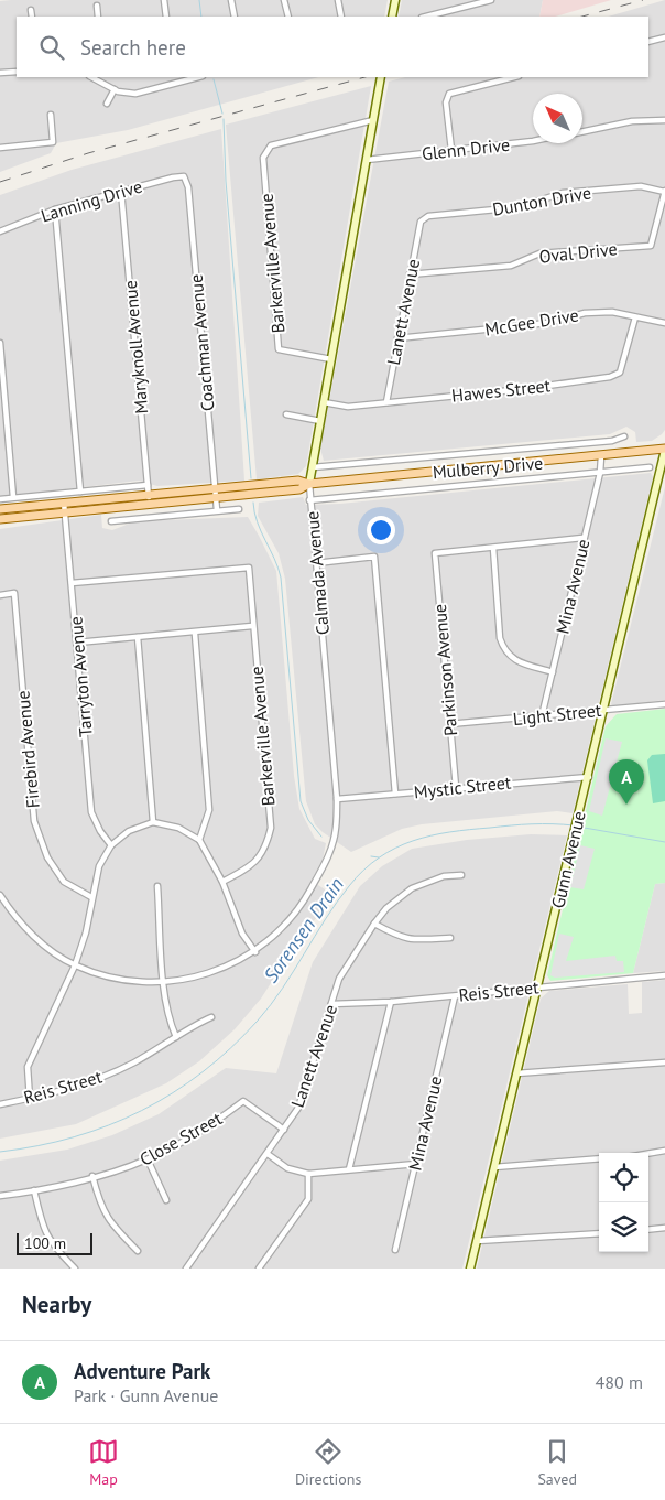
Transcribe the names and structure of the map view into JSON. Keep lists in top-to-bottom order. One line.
{"streets":{"main road":["Mulberry Drive"],"street":["Glenn Drive","Lanning Drive","Dunton Drive","Oval Drive","Barkerville Avenue","Lanett Avenue","McGee Drive","Coachman Avenue","Maryknoll Avenue","Hawes Street","Calmada Avenue","Mina Avenue","Parkinson Avenue","Tarryton Avenue","Light Street","Firebird Avenue","Mystic Street","Gunn Avenue","Reis Street","Close Street"]},"crossings":[["Glenn Drive","Calmada Avenue"],["Lanning Drive","Coachman Avenue"],["Lanning Drive","Maryknoll Avenue"],["Dunton Drive","Oval Drive"],["Dunton Drive","Lanett Avenue"],["Oval Drive","Lanett Avenue"],["Barkerville Avenue","Calmada Avenue"],["Barkerville Avenue","Tarryton Avenue"],["Lanett Avenue","McGee Drive"],["Lanett Avenue","Hawes Street"],["Lanett Avenue","Reis Street"],["Lanett Avenue","Close Street"],["McGee Drive","Hawes Street"],["Coachman Avenue","Mulberry Drive"],["Maryknoll Avenue","Mulberry Drive"],["Hawes Street","Calmada Avenue"],["Mulberry Drive","Calmada Avenue"],["Mulberry Drive","Mina Avenue"],["Mulberry Drive","Tarryton Avenue"],["Mulberry Drive","Gunn Avenue"],["Calmada Avenue","Mystic Street"],["Mina Avenue","Light Street"],["Mina Avenue","Reis Street"],["Parkinson Avenue","Light Street"],["Parkinson Avenue","Mystic Street"],["Light Street","Gunn Avenue"],["Mystic Street","Gunn Avenue"],["Gunn Avenue","Reis Street"]],"water":["Sorensen Drain"],"scale_bar":"100 m","north":"top left","page":{"search":"Search here","pins":"A","scale":"100 m","heading":"Nearby","list":[{"mark":"A","name":"Adventure Park","note":"Park · Gunn Avenue","value":"480 m"}],"nav":["Map","Directions","Saved"]}}
